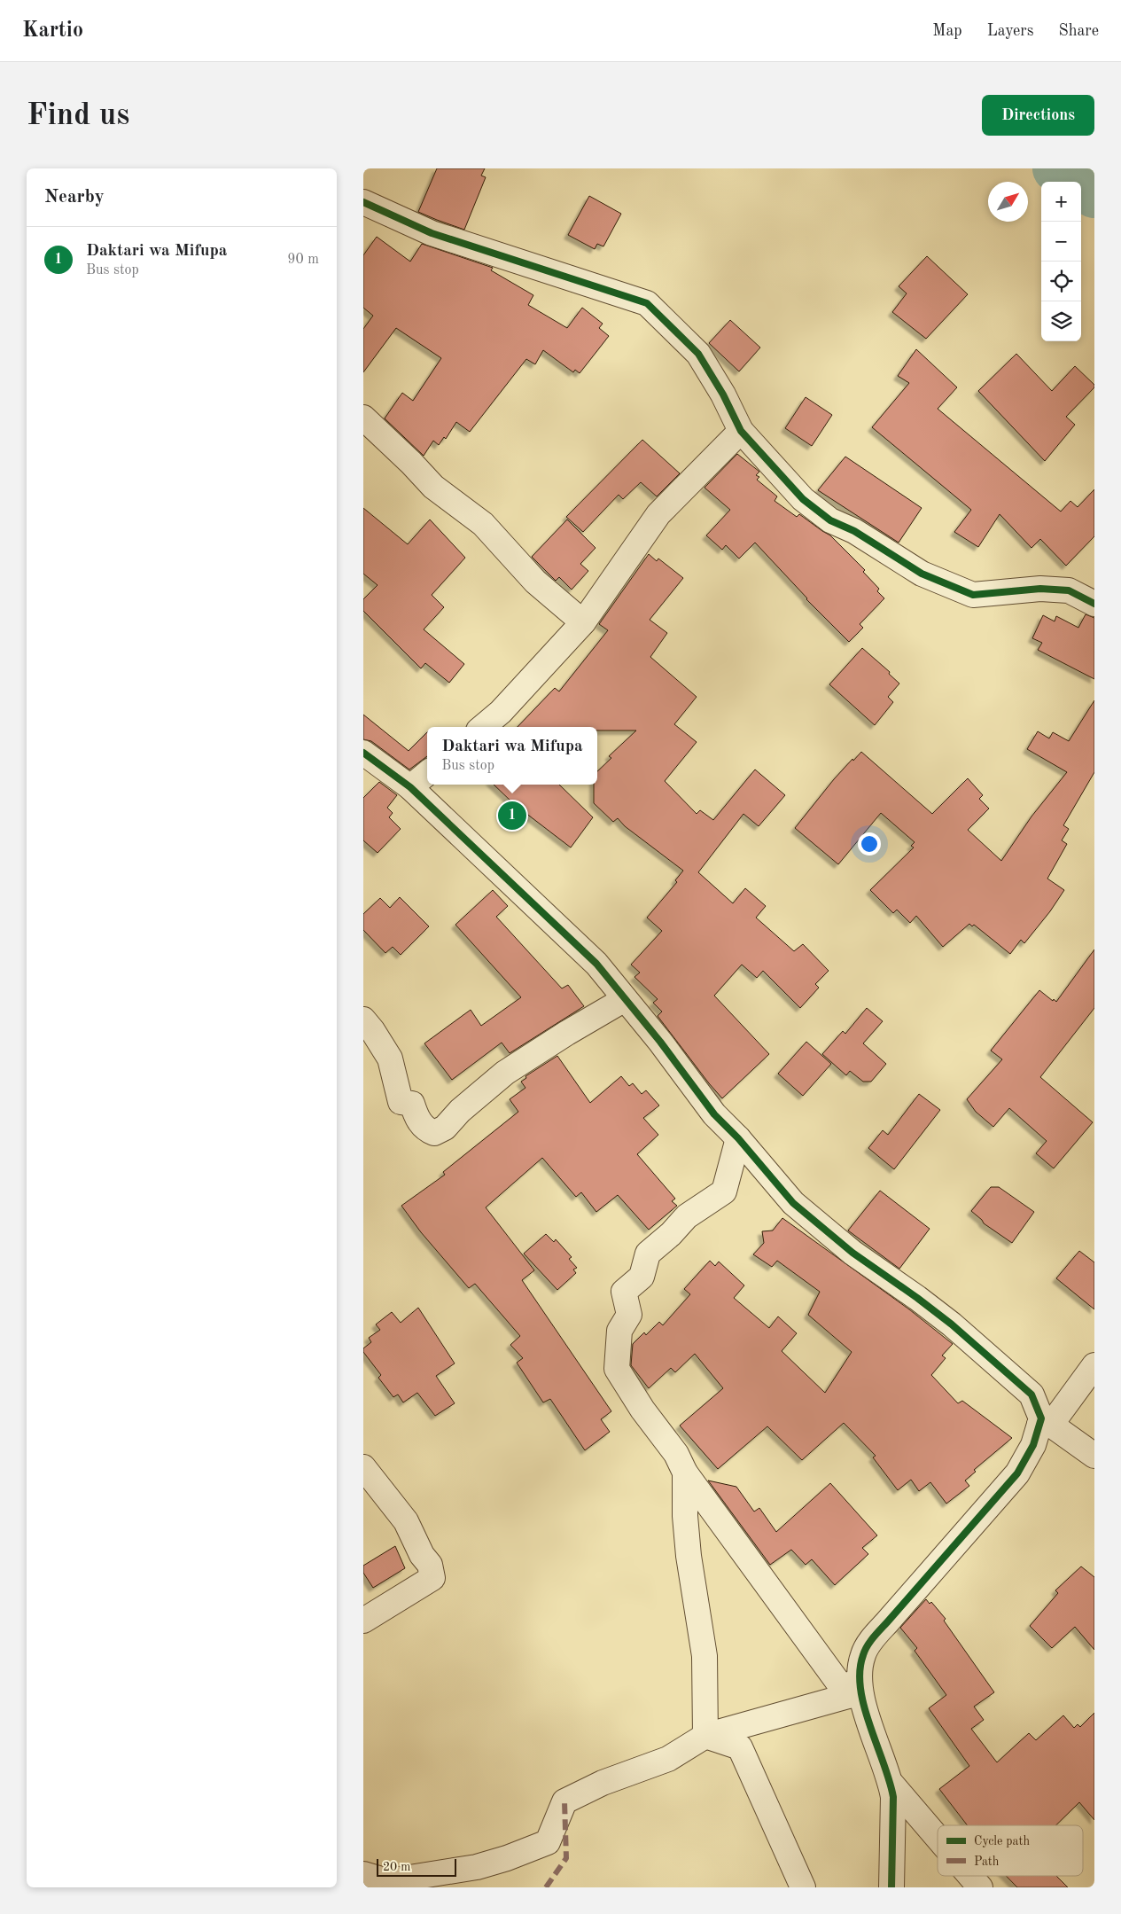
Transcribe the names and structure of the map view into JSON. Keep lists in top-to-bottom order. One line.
{"legend":["Cycle path","Path"],"scale_bar":"20 m","north":"top right","page":{"header":"Kartio","nav":["Map","Layers","Share"],"buttons":"Directions","title":"Find us","heading":"Nearby","map_buttons":["+","−"],"list":[{"mark":"1","name":"Daktari wa Mifupa","note":"Bus stop","value":"90 m"}],"popup":["Daktari wa Mifupa","Bus stop"],"pins":"1","scale":"20 m"}}
